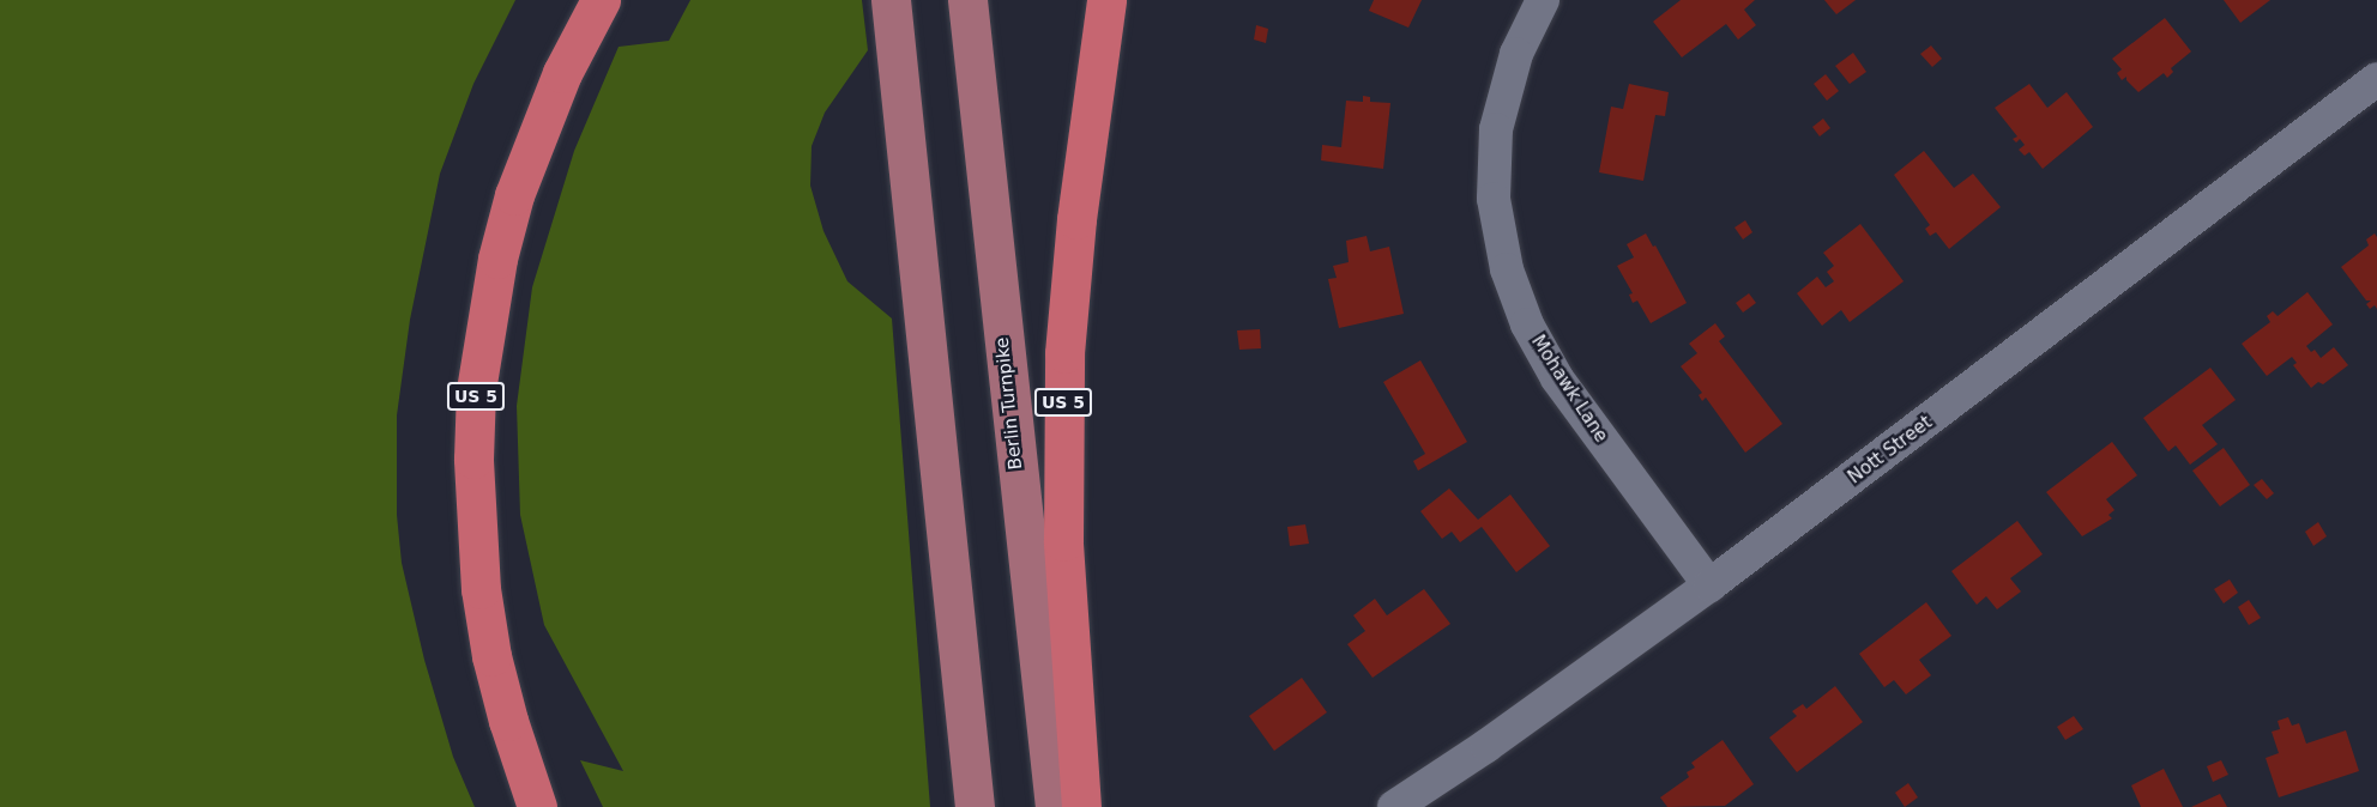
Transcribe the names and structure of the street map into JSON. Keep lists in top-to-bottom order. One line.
{"streets":{"highway":["US 5"],"main road":["Berlin Turnpike"],"street":["Mohawk Lane","Nott Street"]},"crossings":[["Mohawk Lane","Nott Street"]]}
